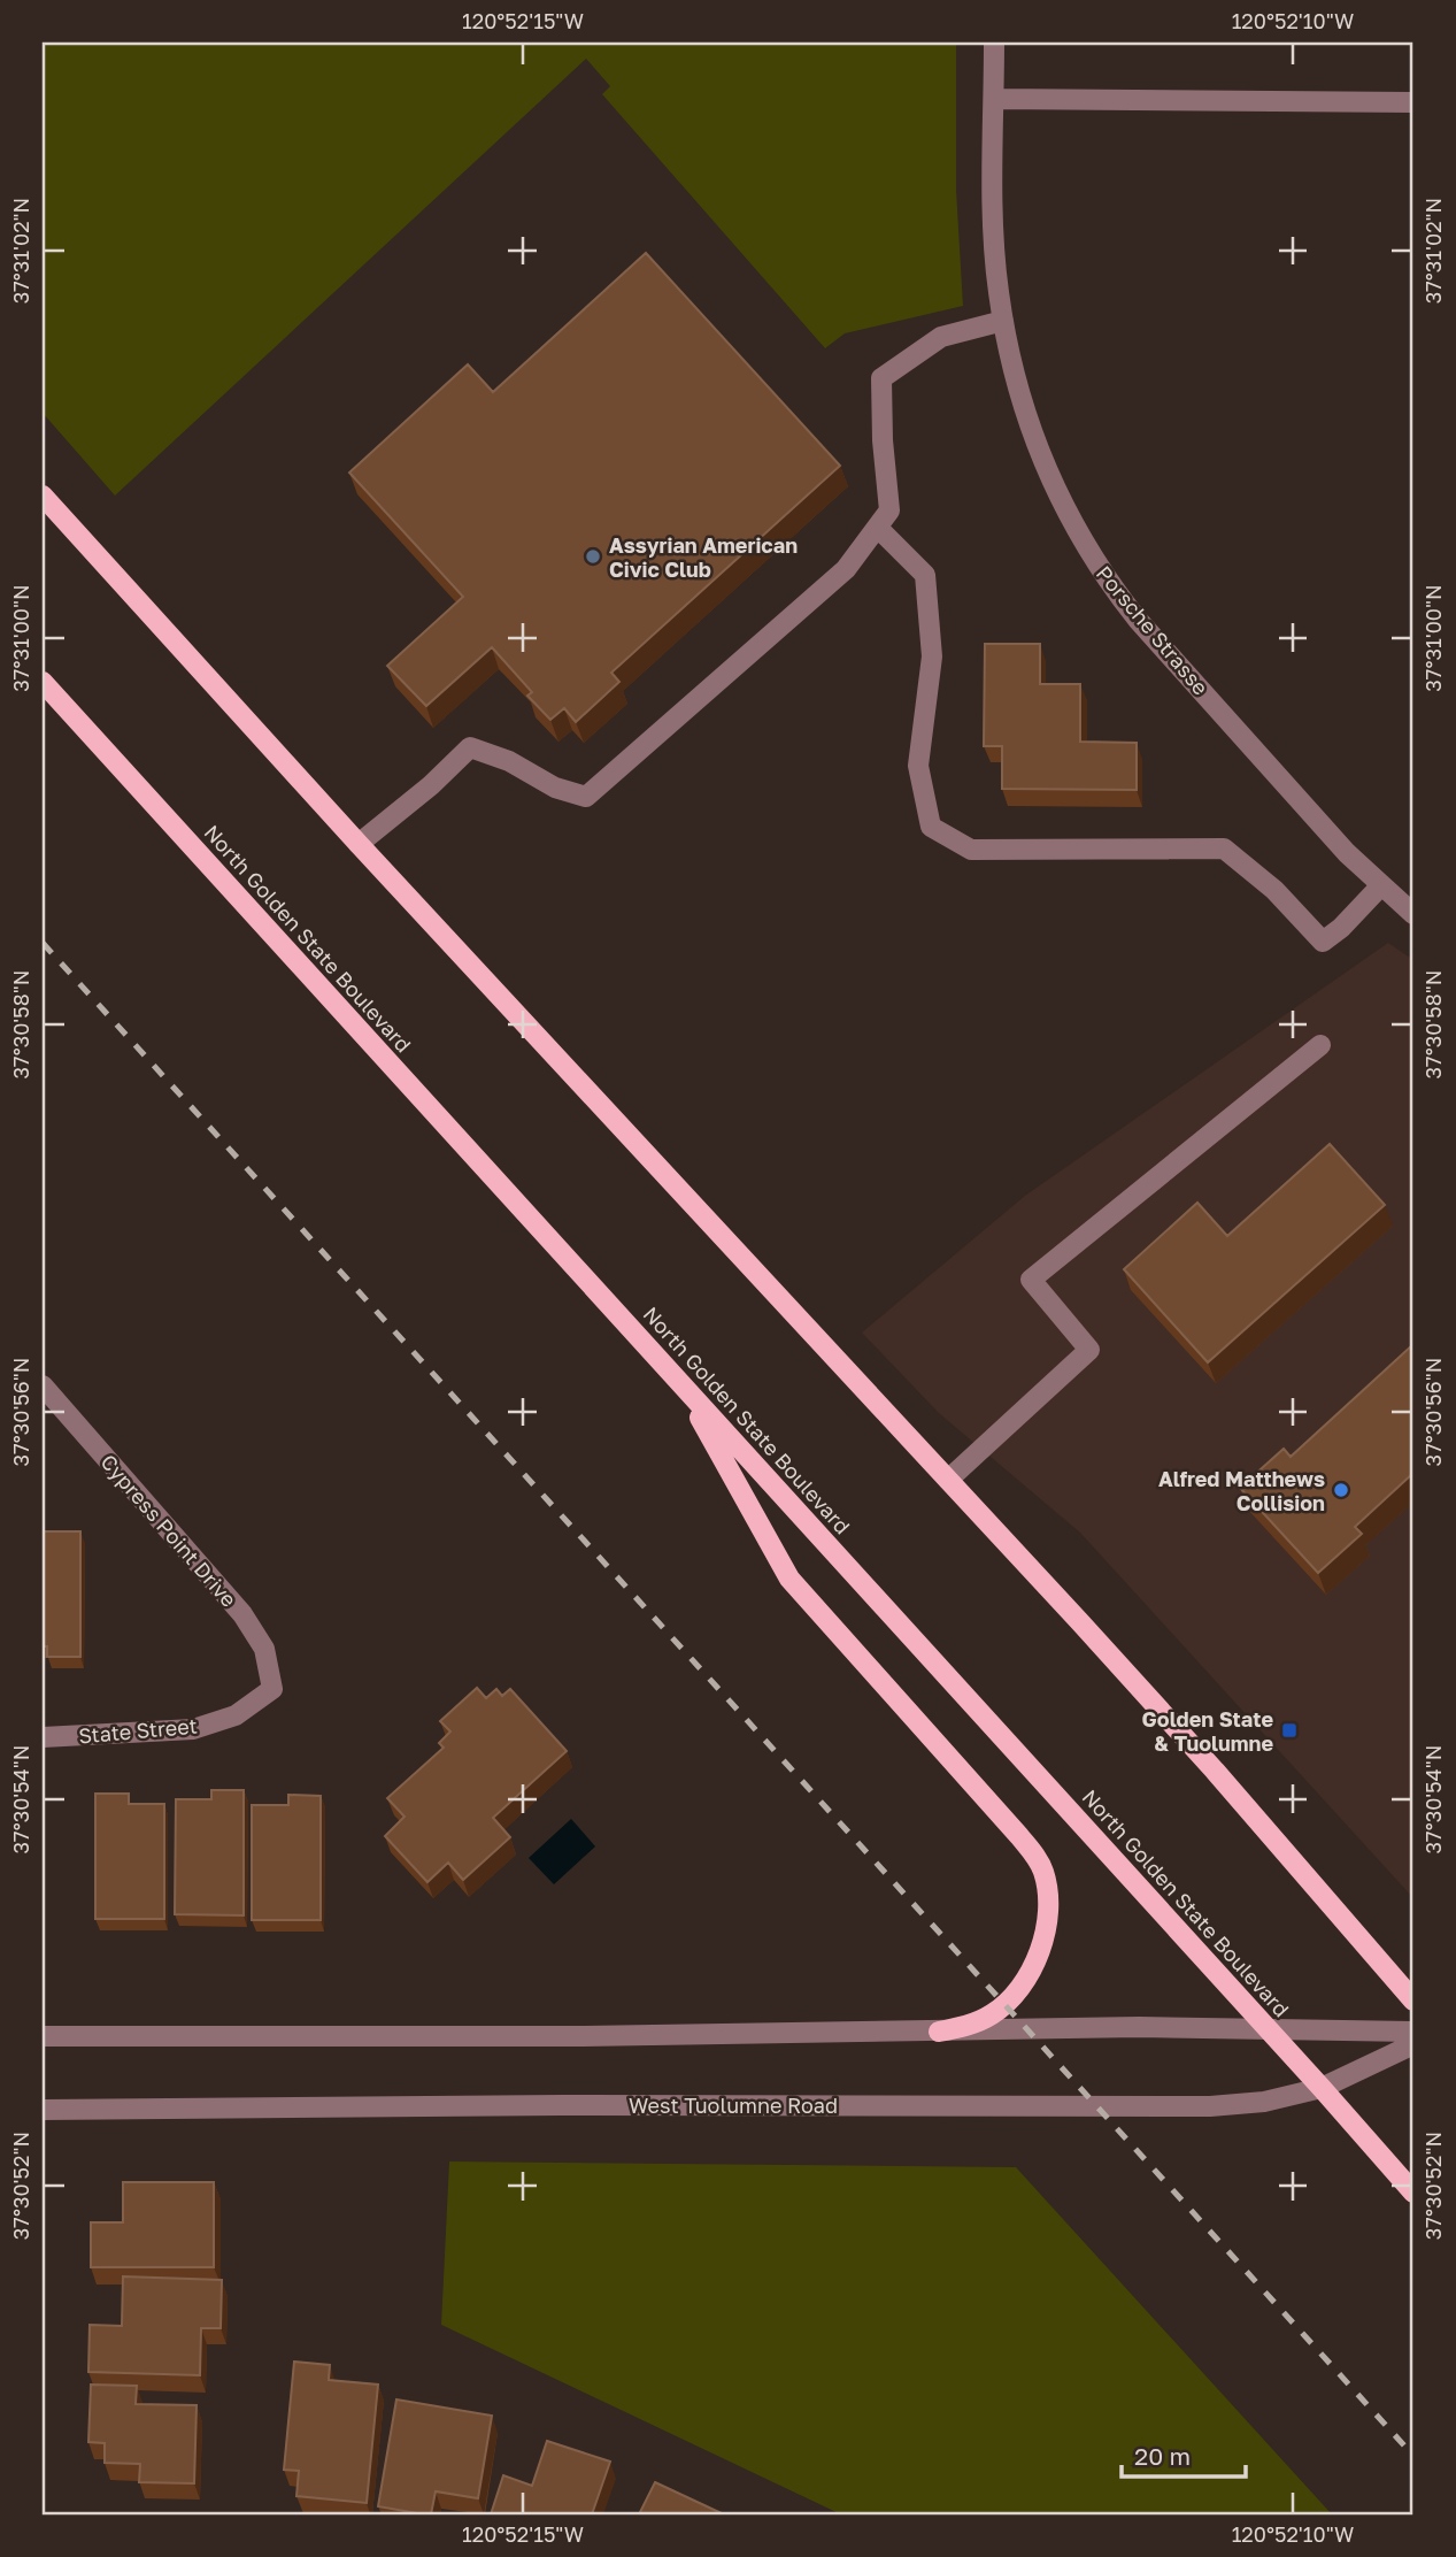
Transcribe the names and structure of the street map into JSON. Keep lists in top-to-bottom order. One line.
{"streets":{"main road":["North Golden State Boulevard"],"street":["Porsche Strasse","Cypress Point Drive","State Street","West Tuolumne Road"]},"crossings":[["North Golden State Boulevard","West Tuolumne Road"],["Cypress Point Drive","State Street"]],"places":{"other":["Assyrian American Civic Club","Alfred Matthews Collision"],"transit":["Golden State & Tuolumne"]},"scale_bar":"20 m","coordinates":["120°52'15\"W","120°52'10\"W","37°31'02\"N","37°31'00\"N","37°30'58\"N","37°30'56\"N","37°30'54\"N","37°30'52\"N"]}
